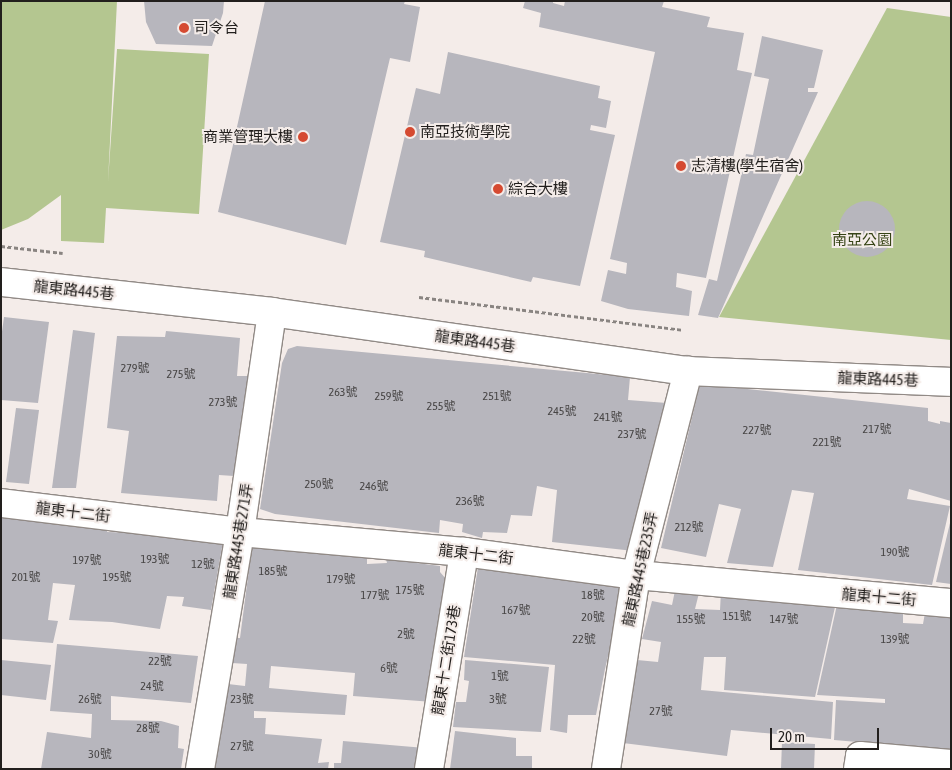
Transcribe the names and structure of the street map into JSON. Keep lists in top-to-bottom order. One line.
{"streets":{"lane":["龍東路445巷","龍東十二街","龍東路445巷271弄","龍東路445巷235弄","龍東十二街173巷"]},"crossings":[["龍東路445巷","龍東路445巷271弄"],["龍東路445巷","龍東路445巷235弄"],["龍東十二街","龍東路445巷271弄"],["龍東十二街","龍東路445巷235弄"],["龍東十二街","龍東十二街173巷"]],"parks":["南亞公園"],"places":["司令台","南亞技術學院","商業管理大樓","志清樓(學生宿舍)","綜合大樓"],"house_numbers":["279號","275號","263號","259號","251號","273號","255號","245號","241號","217號","227號","237號","221號","250號","246號","236號","212號","190號","193號","197號","12號","185號","201號","195號","179號","175號","177號","18號","167號","151號","20號","155號","147號","2號","22號","139號","22號","6號","1號","24號","26號","23號","3號","27號","28號","27號","30號"],"scale_bar":"20 m"}
